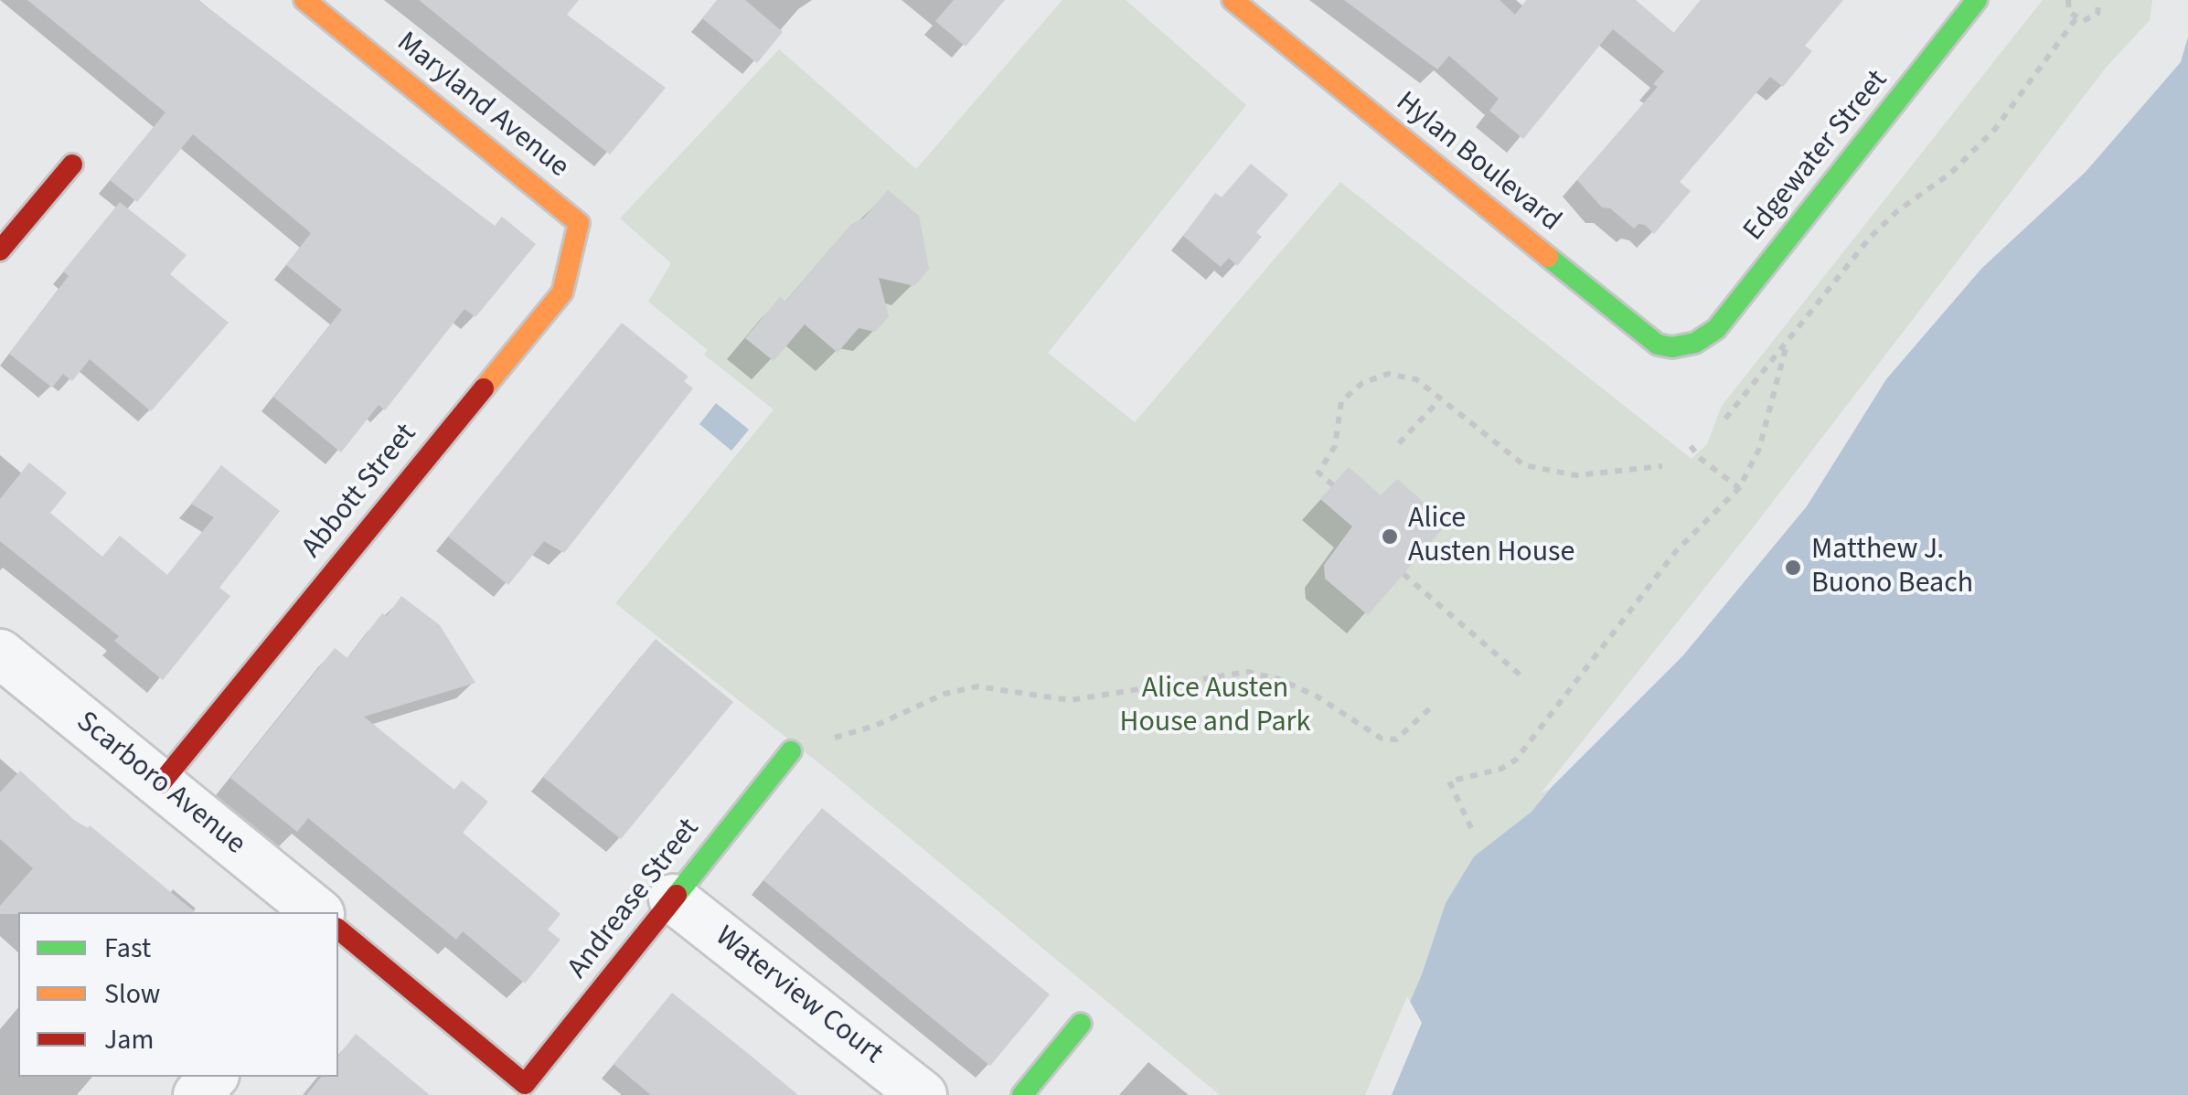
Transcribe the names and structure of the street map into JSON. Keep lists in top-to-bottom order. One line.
{"streets":{"street":["Maryland Avenue","Edgewater Street","Hylan Boulevard","Abbott Street","Scarboro Avenue","Andrease Street","Waterview Court"]},"crossings":[["Maryland Avenue","Abbott Street"],["Edgewater Street","Hylan Boulevard"],["Abbott Street","Scarboro Avenue"],["Scarboro Avenue","Andrease Street"],["Andrease Street","Waterview Court"]],"parks":["Alice Austen House and Park"],"places":["Alice Austen House","Matthew J. Buono Beach"],"legend":["Fast","Slow","Jam"]}
